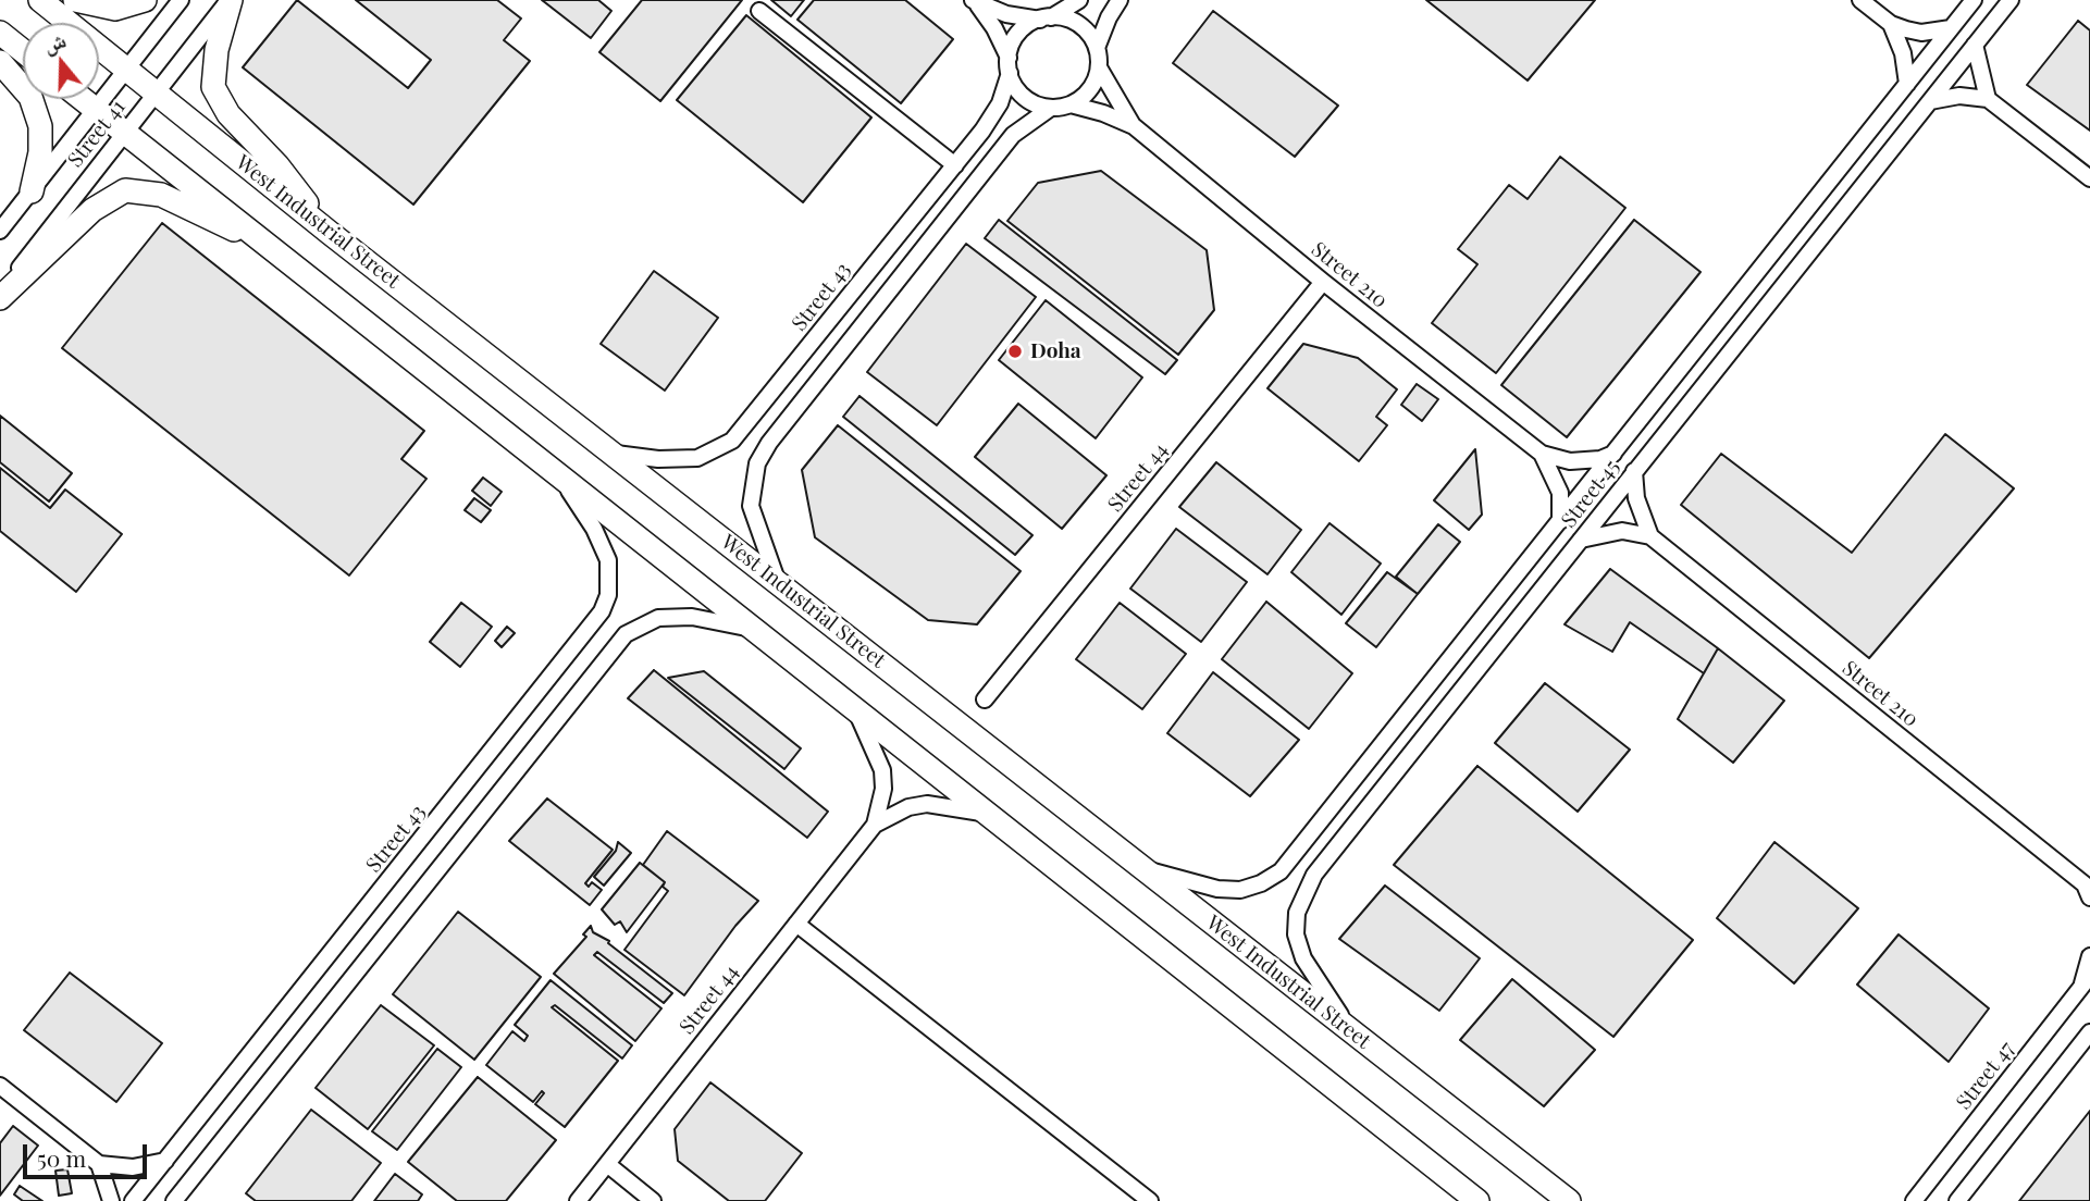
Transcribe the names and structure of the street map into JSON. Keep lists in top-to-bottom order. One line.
{"streets":{"main road":["West Industrial Street"],"street":["Street 41","Street 210","Street 43","Street 44","Street 45","Street 47"]},"crossings":[["Street 41","West Industrial Street"],["West Industrial Street","Street 43"],["West Industrial Street","Street 45"],["Street 210","Street 43"],["Street 210","Street 44"],["Street 210","Street 45"]],"places":["Doha"],"scale_bar":"50 m","north":"top"}
